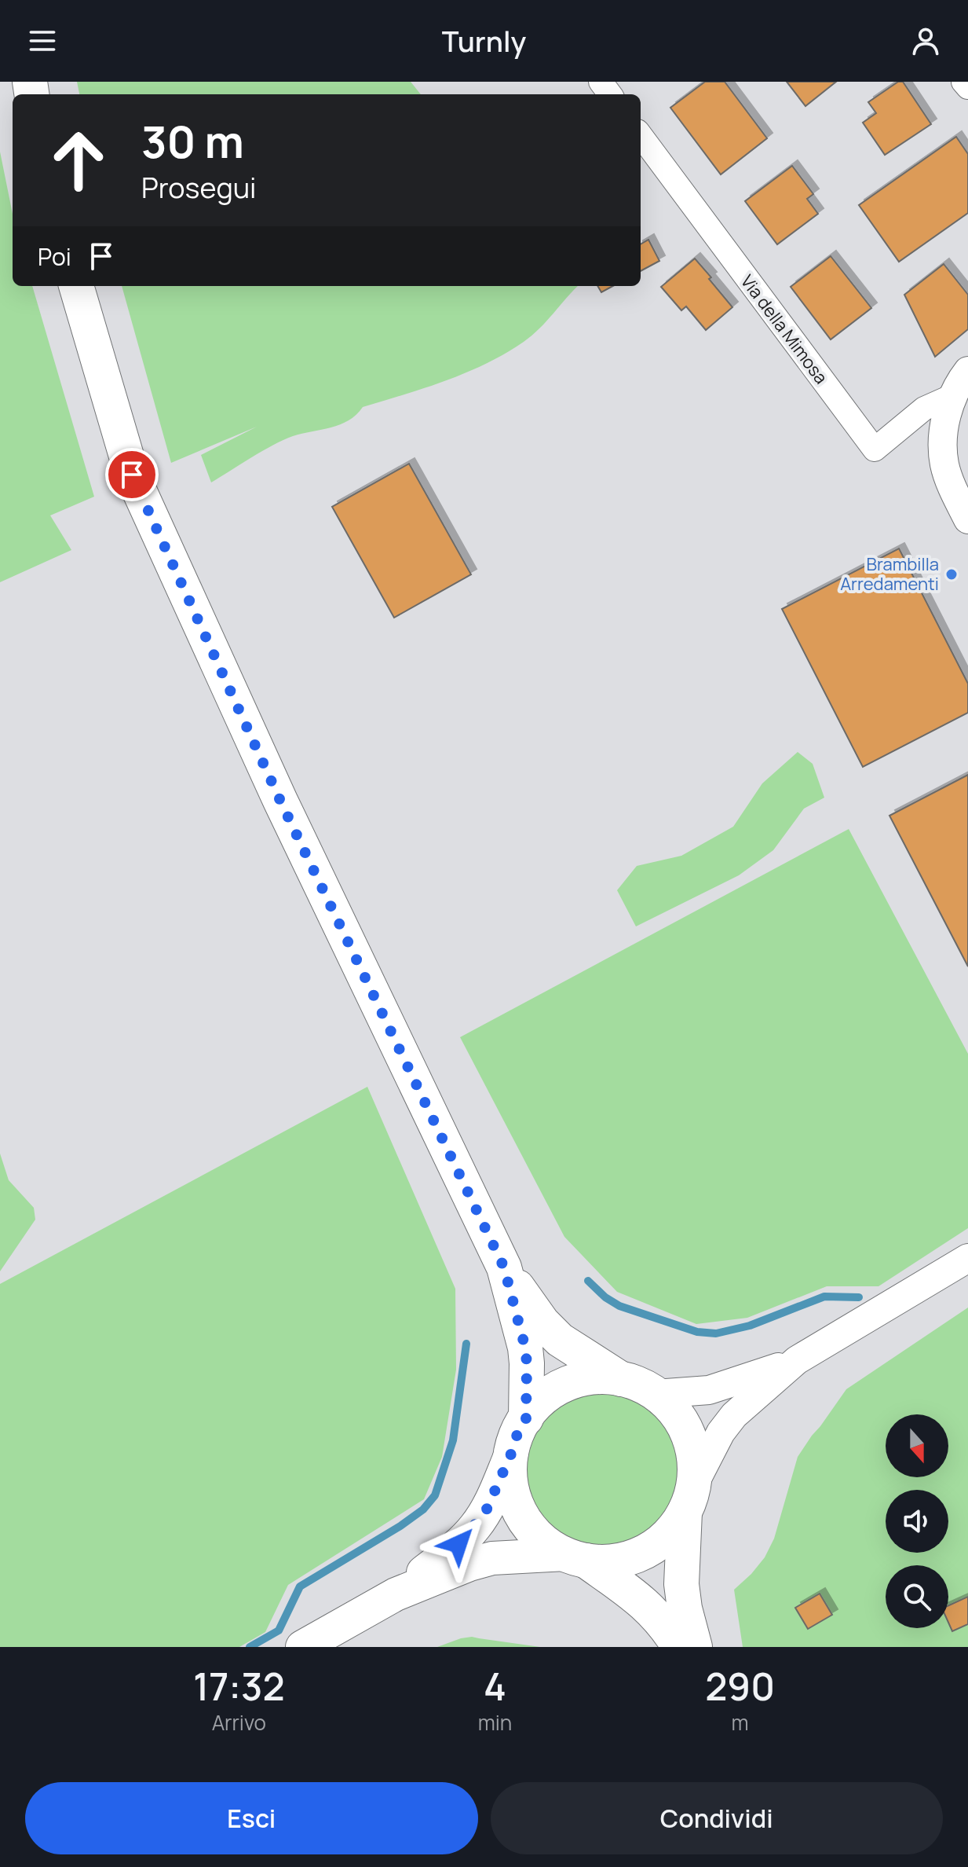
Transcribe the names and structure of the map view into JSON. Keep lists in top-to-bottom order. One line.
{"streets":{"street":["Via della Mimosa"]},"places":["Brambilla Arredamenti"],"north":"bottom","page":{"header":"Turnly","turn":["30 m","Prosegui"],"then":"Poi","eta":["17:32","Arrivo","4","min","290","m"],"buttons":["Esci","Condividi"]}}
